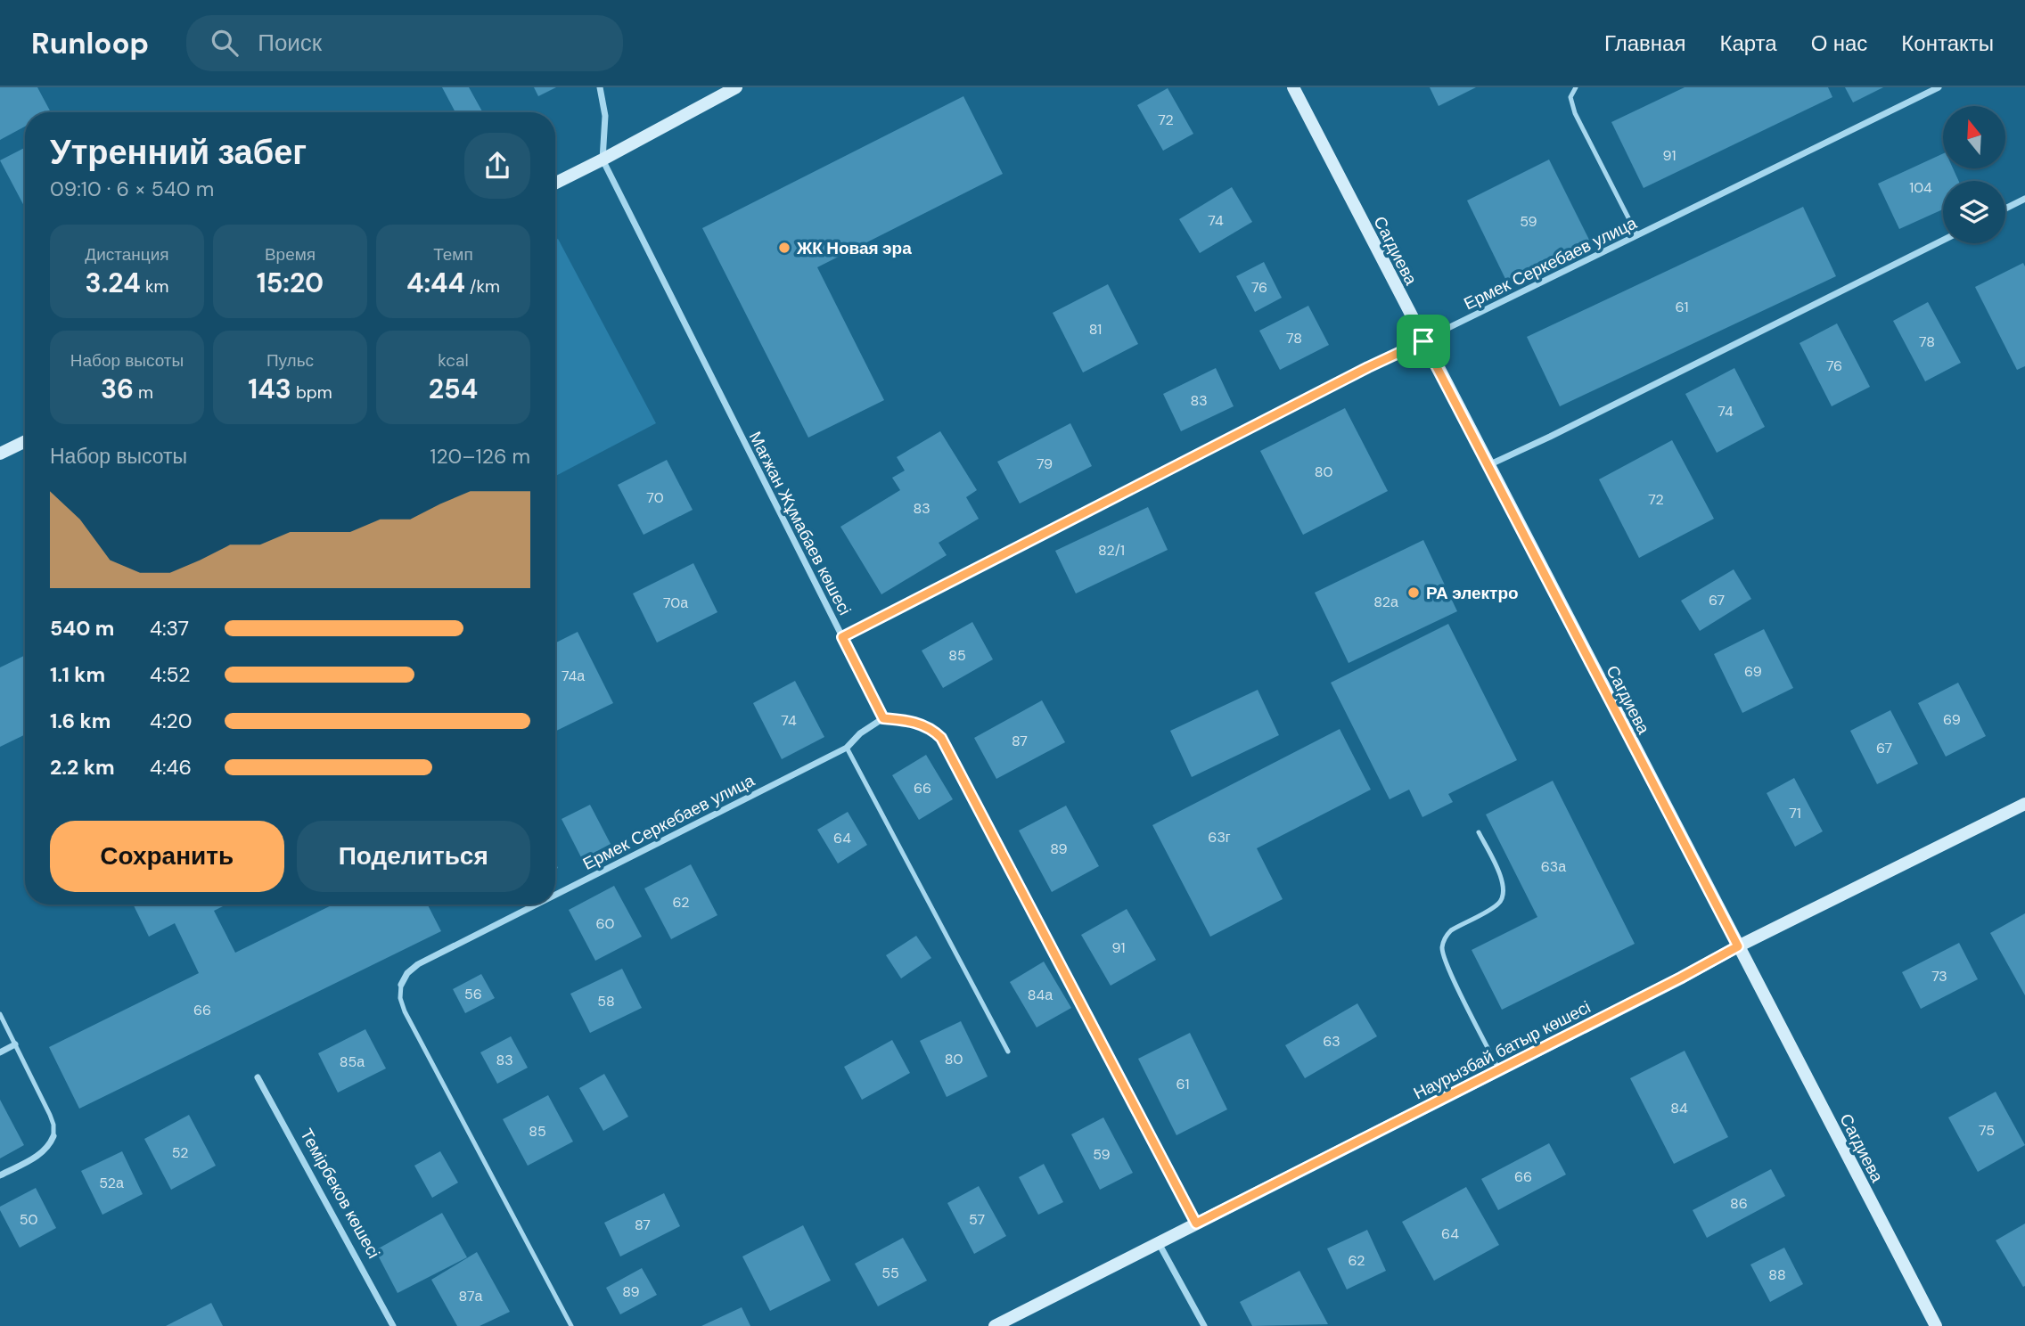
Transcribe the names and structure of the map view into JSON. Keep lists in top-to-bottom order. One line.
{"streets":{"street":["Сагдиева","Ермек Серкебаев улица","Мағжан Жұмабаев көшесі","Наурызбай батыр көшесі","Темірбеков көшесі"]},"crossings":[["Сагдиева","Ермек Серкебаев улица"],["Сагдиева","Наурызбай батыр көшесі"],["Ермек Серкебаев улица","Мағжан Жұмабаев көшесі"]],"places":["ЖК Новая эра","РА электро"],"house_numbers":["72","91","104","74","59","76","61","81","78","78","76","83","74","79","80","70","72","83","82/1","67","82а","70а","85","69","74а","69","74","87","67","66","71","63г","64","89","63а","62","60","91","73","56","84а","58","66","63","80","83","85а","61","84","75","85","52","59","66","52а","86","50","57","87","64","62","55","88","89","87а"],"north":"top","page":{"header":"Runloop","search":"Поиск","nav":["Главная","Карта","О нас","Контакты"],"heading":["Утренний забег","09:10 · 6 × 540 m"],"stats":[["Дистанция","3.24 km"],["Время","15:20"],["Темп","4:44 /km"],["Набор высоты","36 m"],["Пульс","143 bpm"],["kcal","254"]],"chart":["Набор высоты","120–126 m"],"list":[{"name":"540 m","note":"4:37"},{"name":"1.1 km","note":"4:52"},{"name":"1.6 km","note":"4:20"},{"name":"2.2 km","note":"4:46"}],"buttons":["Сохранить","Поделиться"]}}
